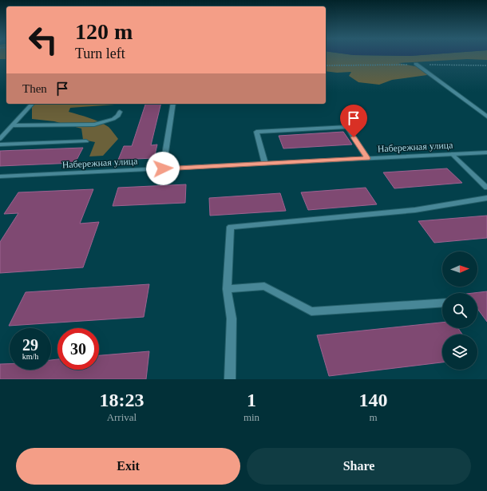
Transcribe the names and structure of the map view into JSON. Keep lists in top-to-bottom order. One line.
{"streets":{"street":["Набережная улица"]},"north":"right","page":{"turn":["120 m","Turn left"],"then":"Then","speed":"29 km/h","limit":"30","eta":["18:23","Arrival","1","min","140","m"],"buttons":["Exit","Share"]}}
